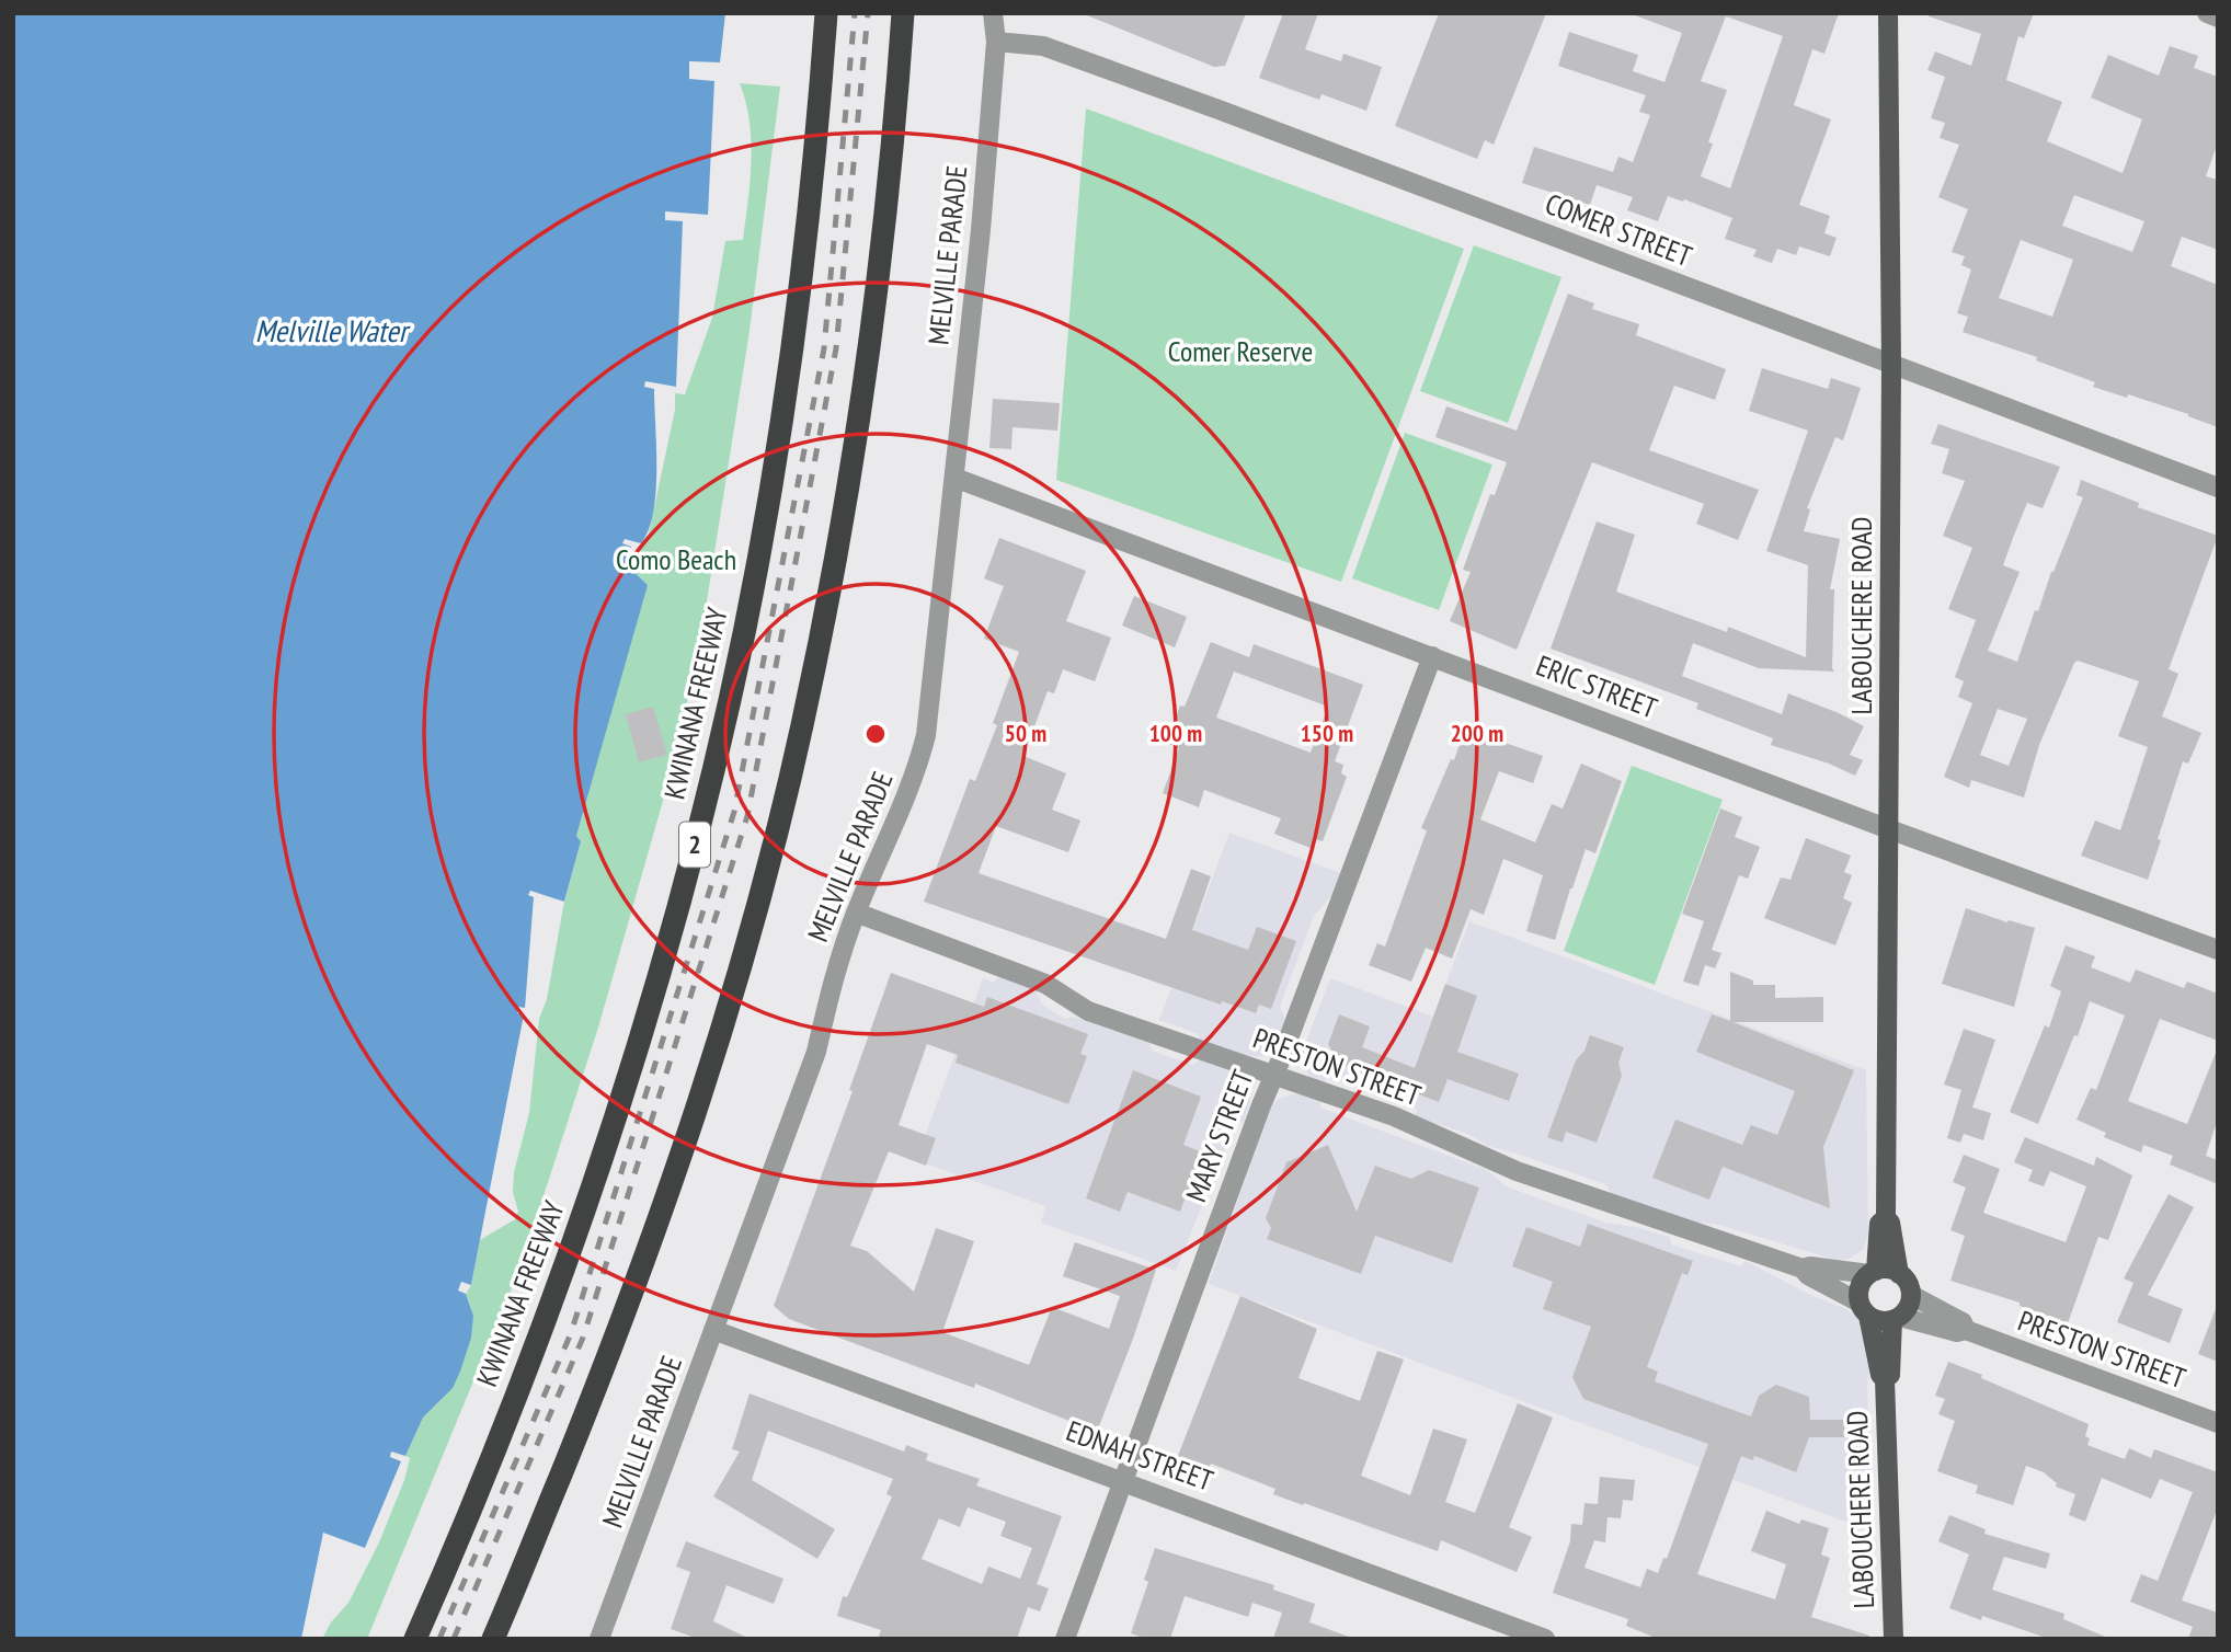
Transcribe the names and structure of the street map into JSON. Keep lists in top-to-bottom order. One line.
{"streets":{"highway":["KWINANA FREEWAY","2"],"main road":["LABOUCHERE ROAD"],"street":["COMER STREET","MELVILLE PARADE","ERIC STREET","PRESTON STREET","MARY STREET","EDNAH STREET"]},"crossings":[["COMER STREET","MELVILLE PARADE"],["COMER STREET","LABOUCHERE ROAD"],["MELVILLE PARADE","ERIC STREET"],["MELVILLE PARADE","PRESTON STREET"],["MELVILLE PARADE","EDNAH STREET"],["LABOUCHERE ROAD","ERIC STREET"],["LABOUCHERE ROAD","PRESTON STREET"],["ERIC STREET","MARY STREET"],["PRESTON STREET","MARY STREET"],["MARY STREET","EDNAH STREET"]],"water":["Melville Water"],"parks":["Comer Reserve","Como Beach"],"rings":["50 m","100 m","150 m","200 m"]}
